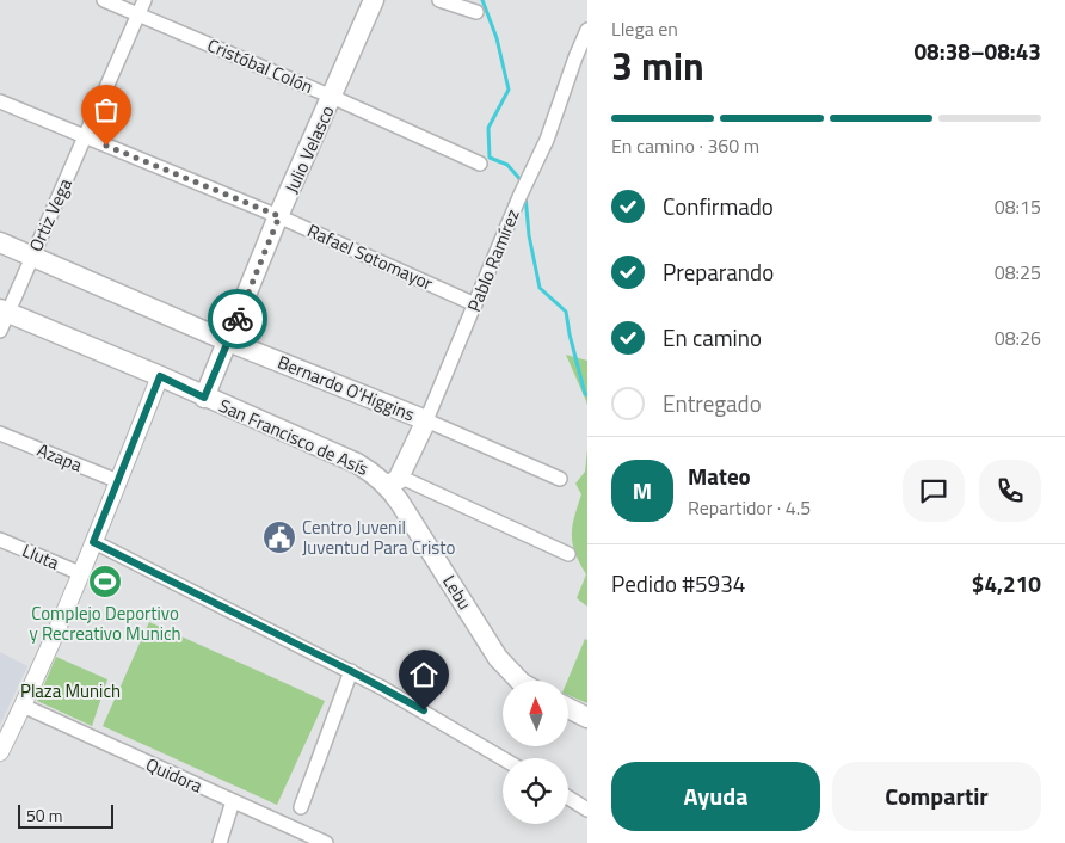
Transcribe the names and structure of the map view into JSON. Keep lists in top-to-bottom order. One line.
{"streets":{"main road":["Julio Velasco","Pablo Ramírez","Bernardo O'Higgins","San Francisco de Asís","Lebu"],"street":["Cristóbal Colón","Ortiz Vega","Rafael Sotomayor","Azapa","Lluta","Quidora"]},"crossings":[["Cristóbal Colón","Julio Velasco"],["Cristóbal Colón","Ortiz Vega"],["Julio Velasco","Rafael Sotomayor"],["Julio Velasco","Bernardo O'Higgins"],["Julio Velasco","San Francisco de Asís"],["Ortiz Vega","Rafael Sotomayor"],["Ortiz Vega","Bernardo O'Higgins"],["Ortiz Vega","San Francisco de Asís"],["Rafael Sotomayor","Pablo Ramírez"],["Pablo Ramírez","Bernardo O'Higgins"],["Pablo Ramírez","San Francisco de Asís"],["Pablo Ramírez","Lebu"],["San Francisco de Asís","Lebu"]],"parks":["Plaza Munich"],"places":{"public building":["Centro Juvenil Juventud Para Cristo"],"sports":["Complejo Deportivo y Recreativo Munich"]},"scale_bar":"50 m","north":"top","page":{"heading":["3 min","Llega en","08:38–08:43"],"panel":["Mateo","Repartidor · 4.5","Pedido #5934","$4,210"],"bar":"En camino · 360 m","list":[["Confirmado","08:15"],["Preparando","08:25"],["En camino","08:26"],"Entregado"],"round":"M","buttons":["Ayuda","Compartir"],"scale":"50 m"}}
